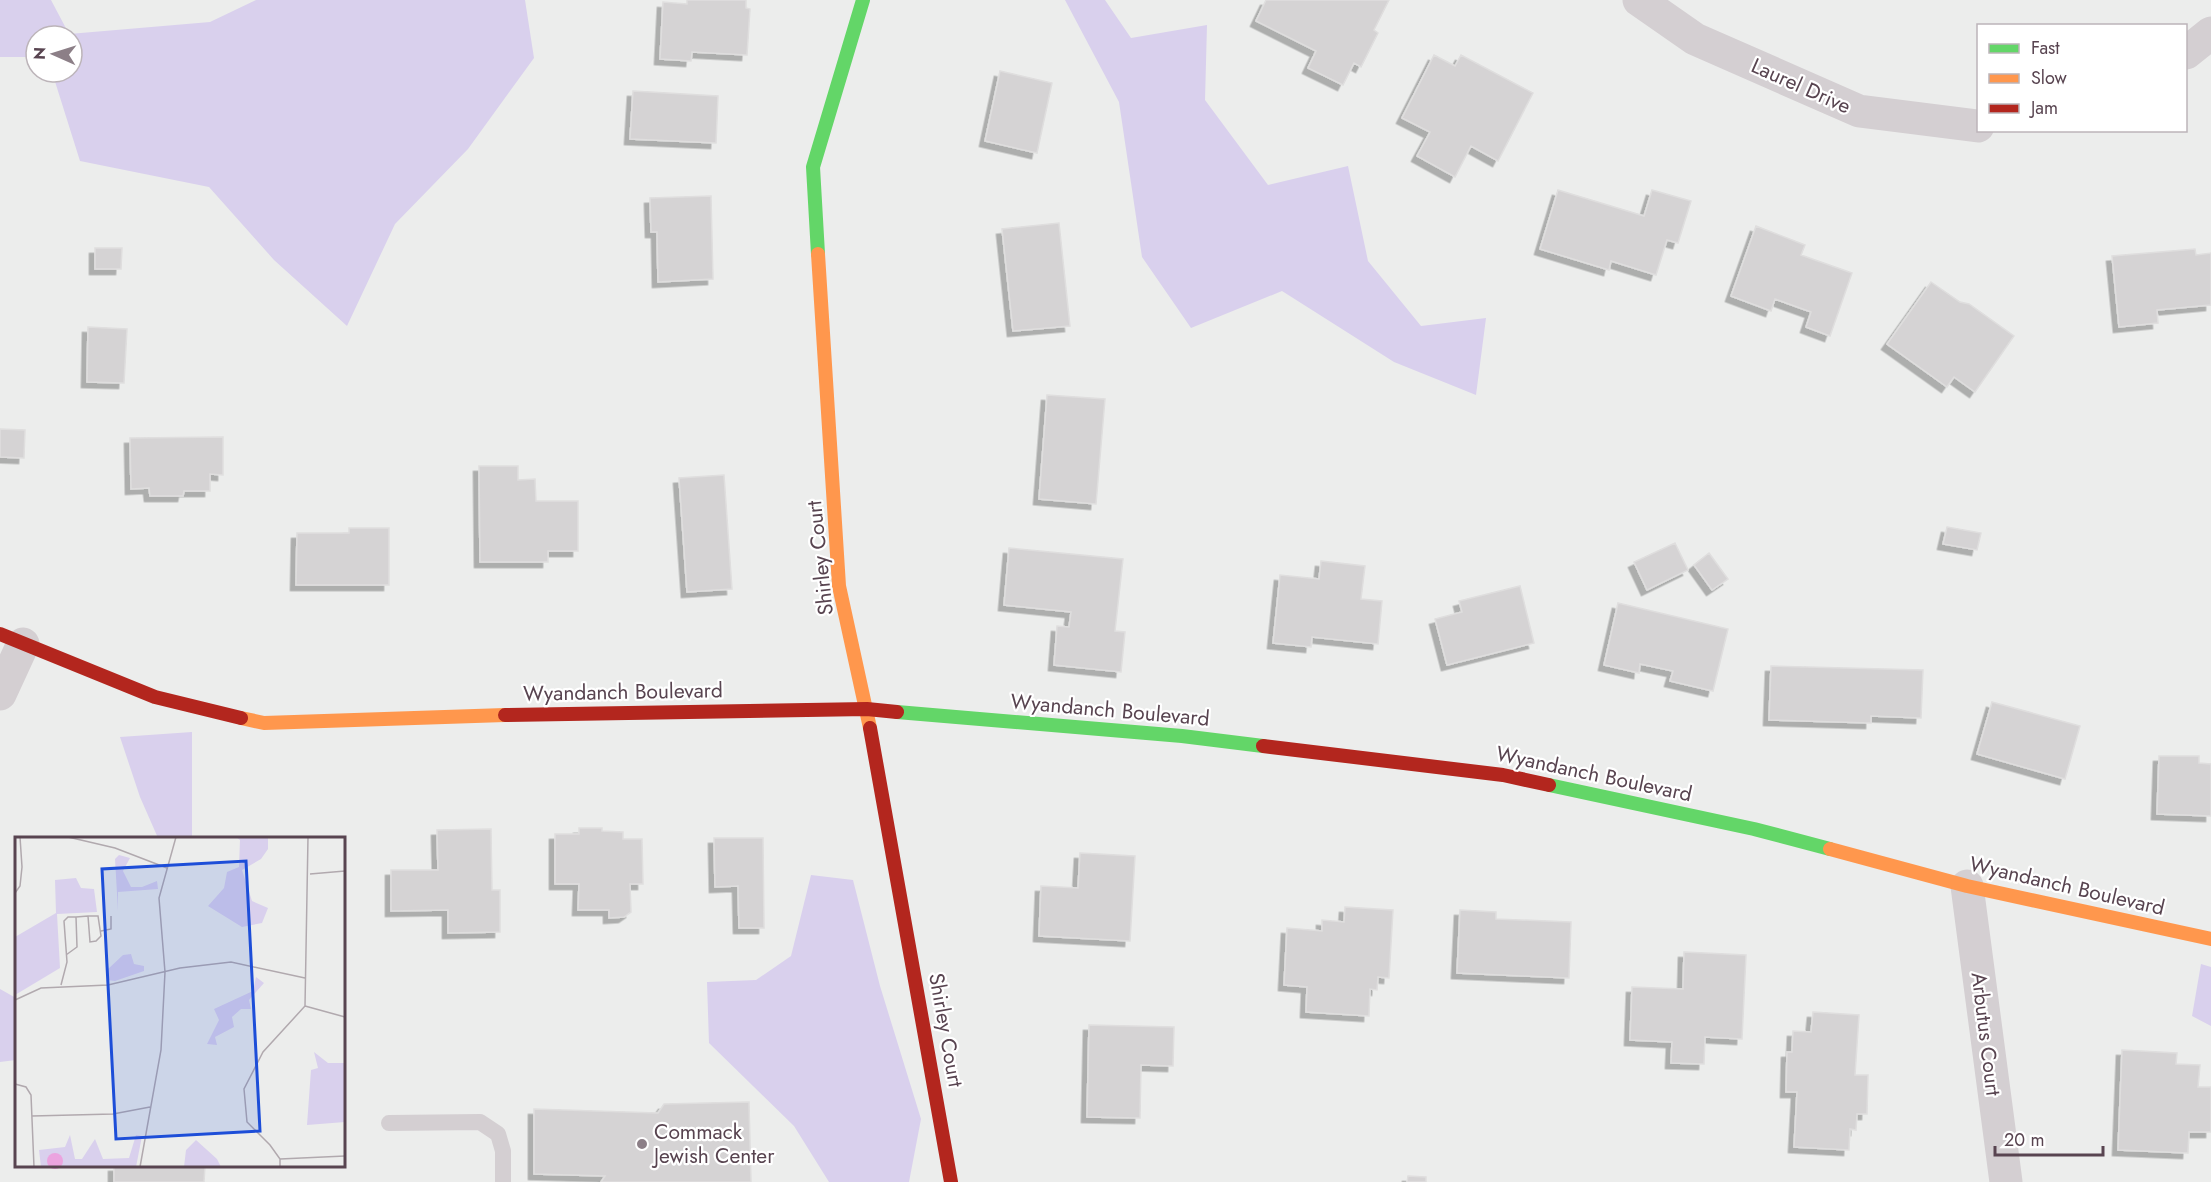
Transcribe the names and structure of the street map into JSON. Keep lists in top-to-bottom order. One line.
{"streets":{"street":["Laurel Drive","Shirley Court","Wyandanch Boulevard","Arbutus Court"]},"crossings":[["Shirley Court","Wyandanch Boulevard"],["Wyandanch Boulevard","Arbutus Court"]],"places":["Commack Jewish Center"],"legend":["Fast","Slow","Jam"],"scale_bar":"20 m","north":"left"}
